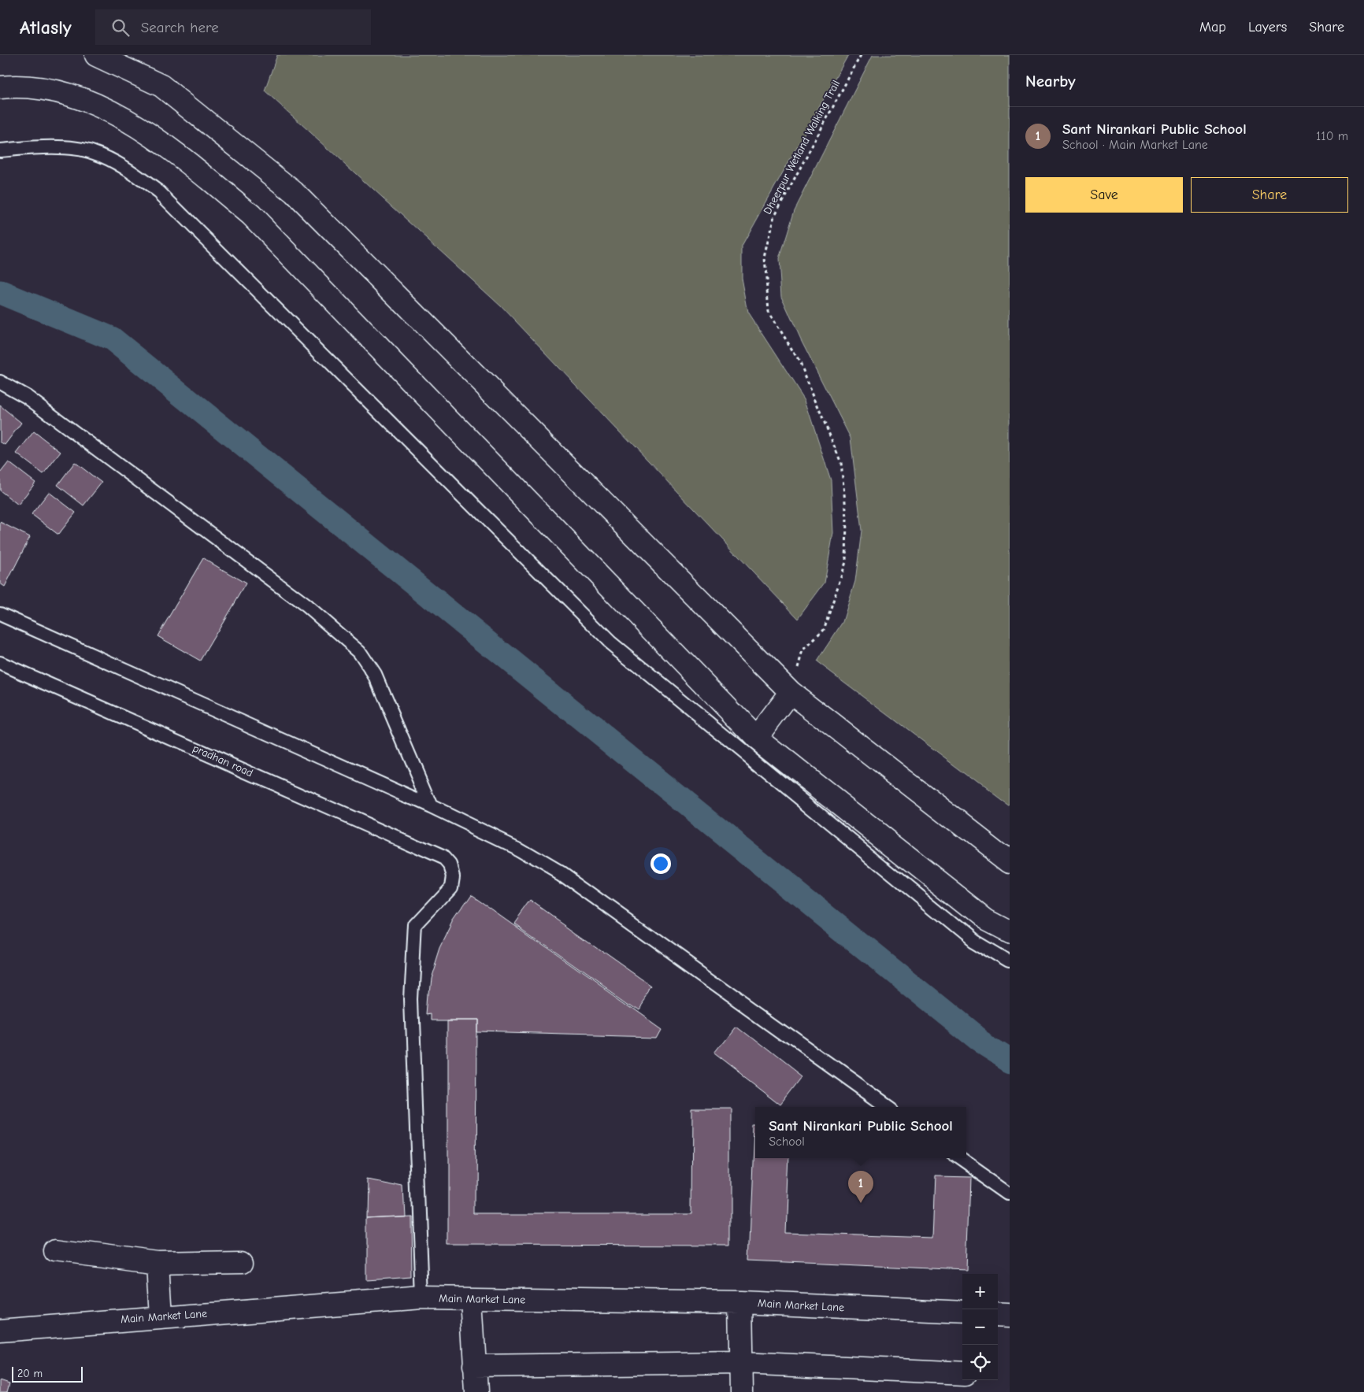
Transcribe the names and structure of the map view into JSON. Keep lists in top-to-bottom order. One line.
{"streets":{"street":["Main Market Lane"],"lane":["pradhan road"],"path":["Dheerpur Wetland Walking Trail"]},"crossings":[["pradhan road","Main Market Lane"]],"scale_bar":"20 m","page":{"header":"Atlasly","search":"Search here","nav":["Map","Layers","Share"],"heading":"Nearby","list":[{"mark":"1","name":"Sant Nirankari Public School","note":"School · Main Market Lane","value":"110 m"}],"buttons":["Save","Share"],"popup":["Sant Nirankari Public School","School"],"pins":"1","map_buttons":["+","−"],"scale":"20 m"}}
